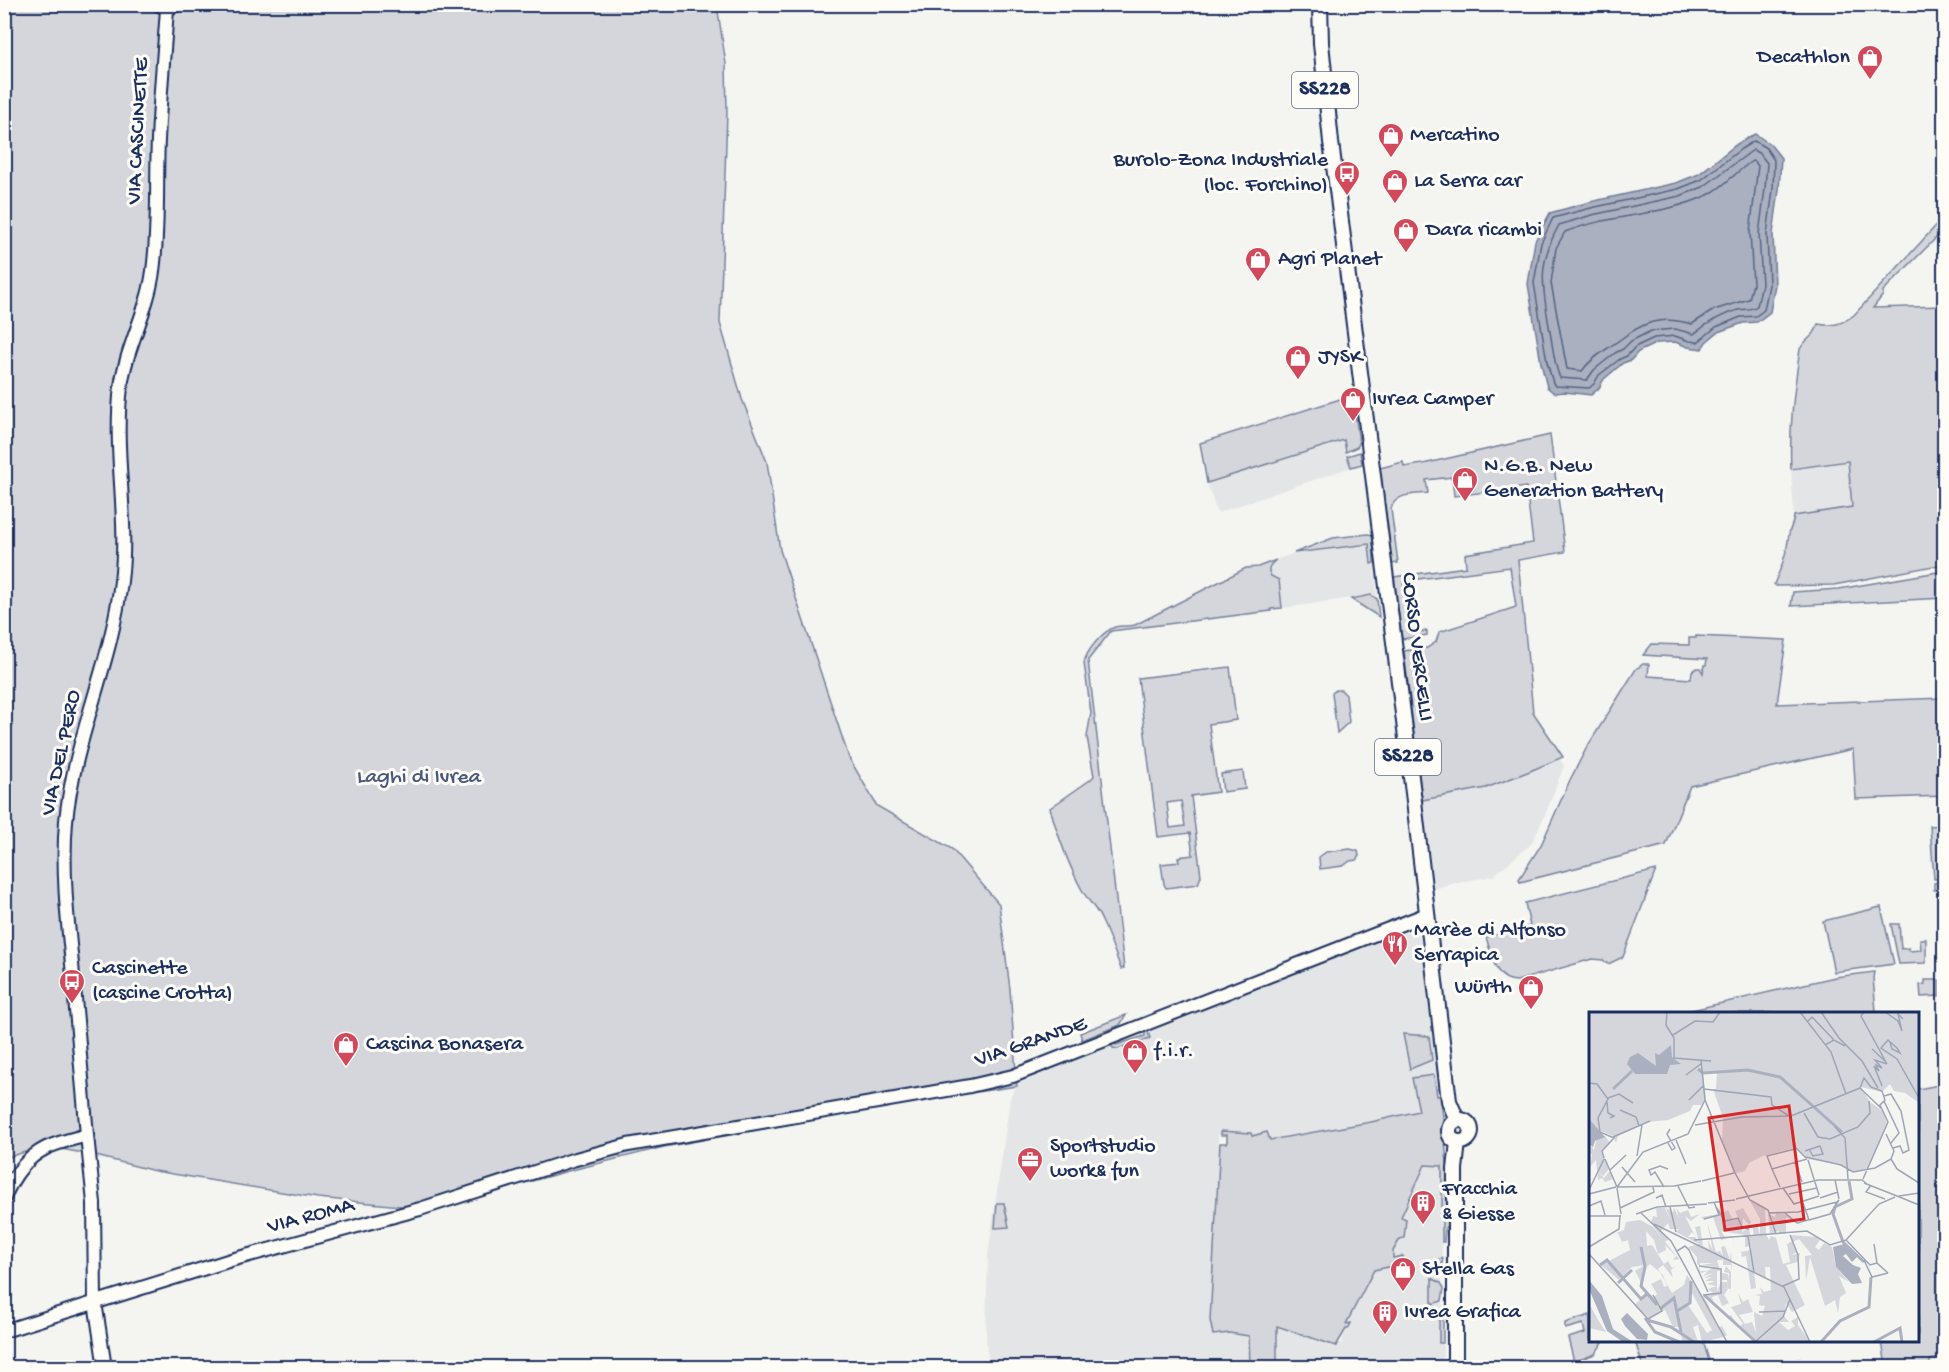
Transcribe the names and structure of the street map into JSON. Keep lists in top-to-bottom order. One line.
{"streets":{"main road":["SS228","CORSO VERCELLI"],"street":["VIA CASCINETTE","VIA DEL PERO","VIA GRANDE","VIA ROMA"]},"crossings":[["VIA CASCINETTE","VIA DEL PERO"],["CORSO VERCELLI","VIA GRANDE"],["VIA DEL PERO","VIA ROMA"],["VIA GRANDE","VIA ROMA"]],"parks":["Laghi di Ivrea"],"places":{"shop":["Decathlon","Mercatino","La Serra car","Dara ricambi","Agri Planet","JYSK","Ivrea Camper","N.G.B. New Generation Battery","Würth","Cascina Bonasera","f.i.r.","Stella Gas"],"bus stop":["Burolo-Zona Industriale (loc. Forchino)","Cascinette (cascine Crotta)"],"restaurant":["Marèe di Alfonso Serrapica"],"office":["Sportstudio work& fun"],"building":["Fracchia & Giesse","Ivrea Grafica"]}}
